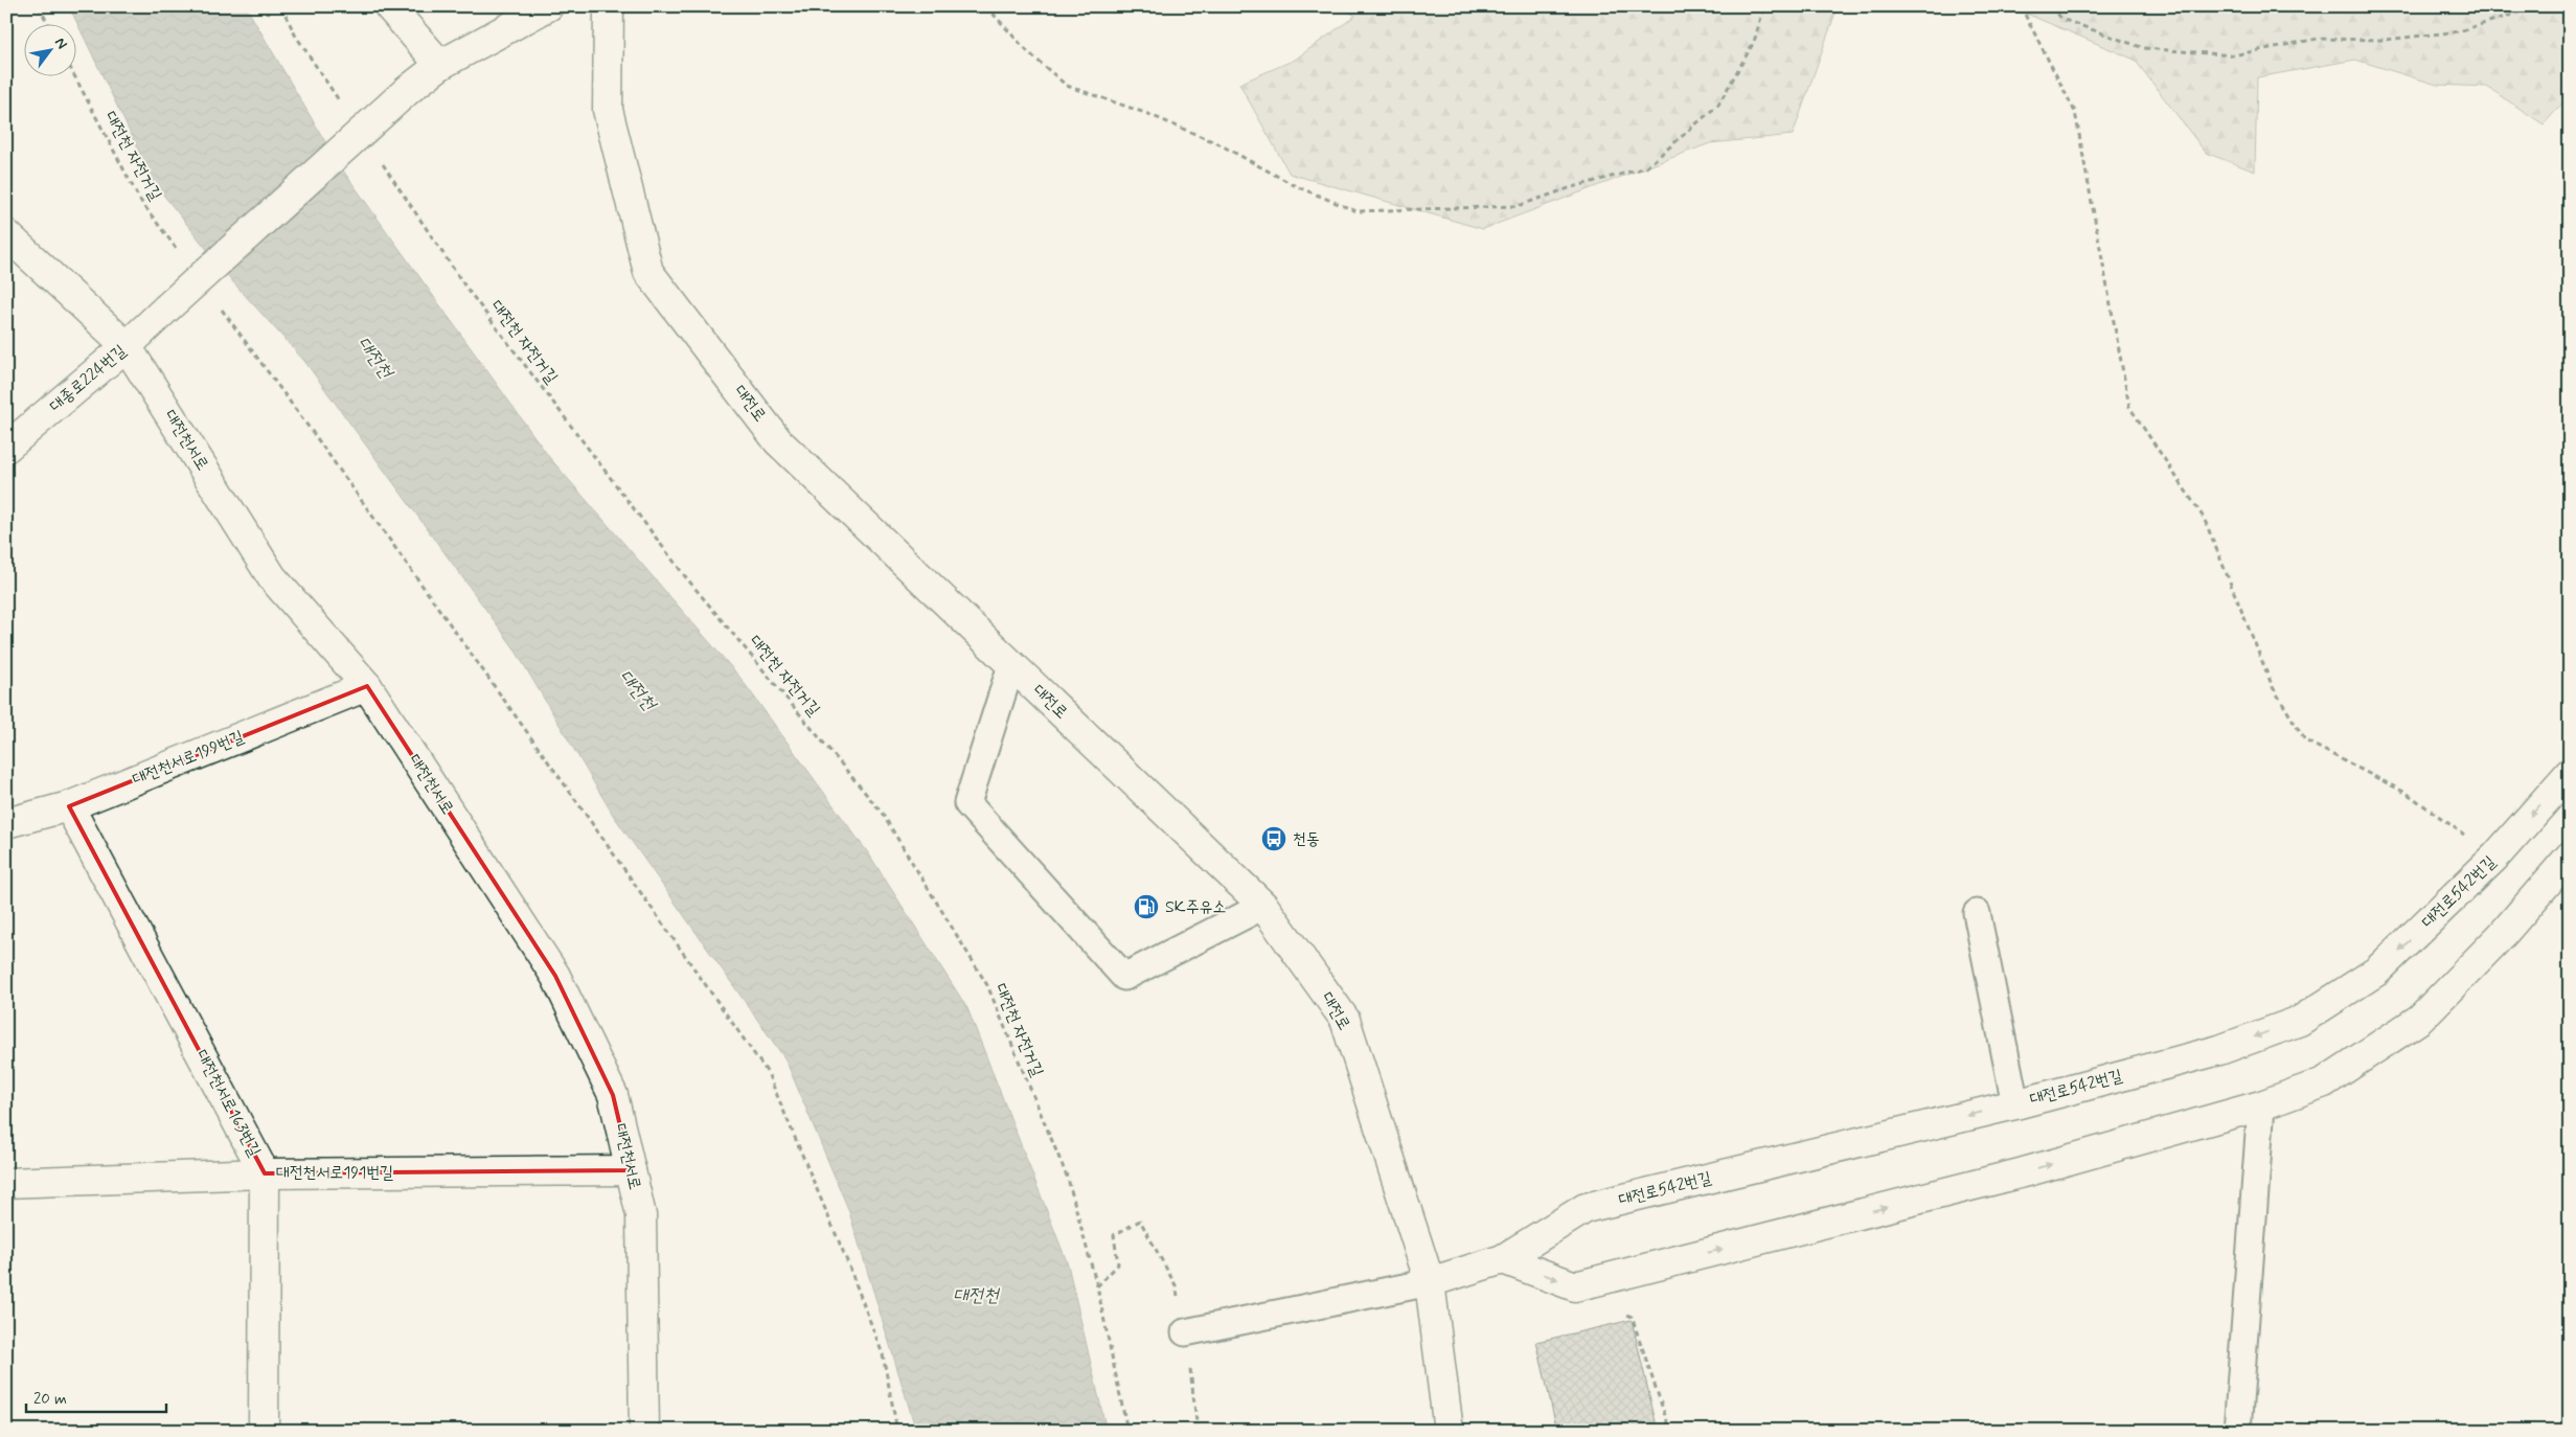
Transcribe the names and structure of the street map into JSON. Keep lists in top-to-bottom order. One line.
{"streets":{"main road":["대종로224번길","대전로","대전천서로","대전천서로199번길","대전로542번길","대전천서로163번길","대전천서로191번길"],"path":["대전천 자전거길"]},"crossings":[["대종로224번길","대전천서로"],["대전로","대전로542번길"],["대전천서로","대전천서로199번길"],["대전천서로","대전천서로191번길"],["대전천서로199번길","대전천서로163번길"],["대전천서로163번길","대전천서로191번길"]],"water":["대전천"],"places":{"bus stop":["천동"],"fuel station":["SK주유소"]},"scale_bar":"20 m","north":"top right"}
